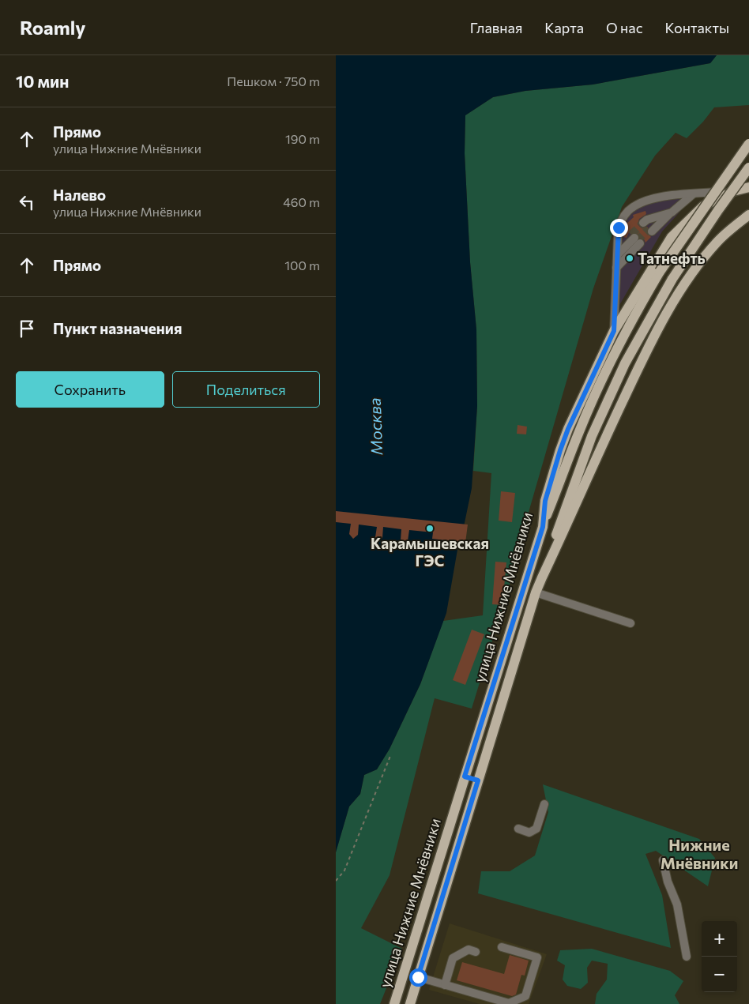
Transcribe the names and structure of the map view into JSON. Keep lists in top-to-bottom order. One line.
{"streets":{"main road":["улица Нижние Мнёвники"]},"districts":["Нижние Мнёвники"],"water":["Москва"],"places":["Татнефть","Карамышевская ГЭС"],"page":{"header":"Roamly","nav":["Главная","Карта","О нас","Контакты"],"heading":["10 мин","Пешком · 750 m"],"list":[["Прямо","улица Нижние Мнёвники","190 m"],["Налево","улица Нижние Мнёвники","460 m"],["Прямо","100 m"],"Пункт назначения"],"buttons":["Сохранить","Поделиться"],"map_buttons":["+","−"]}}
